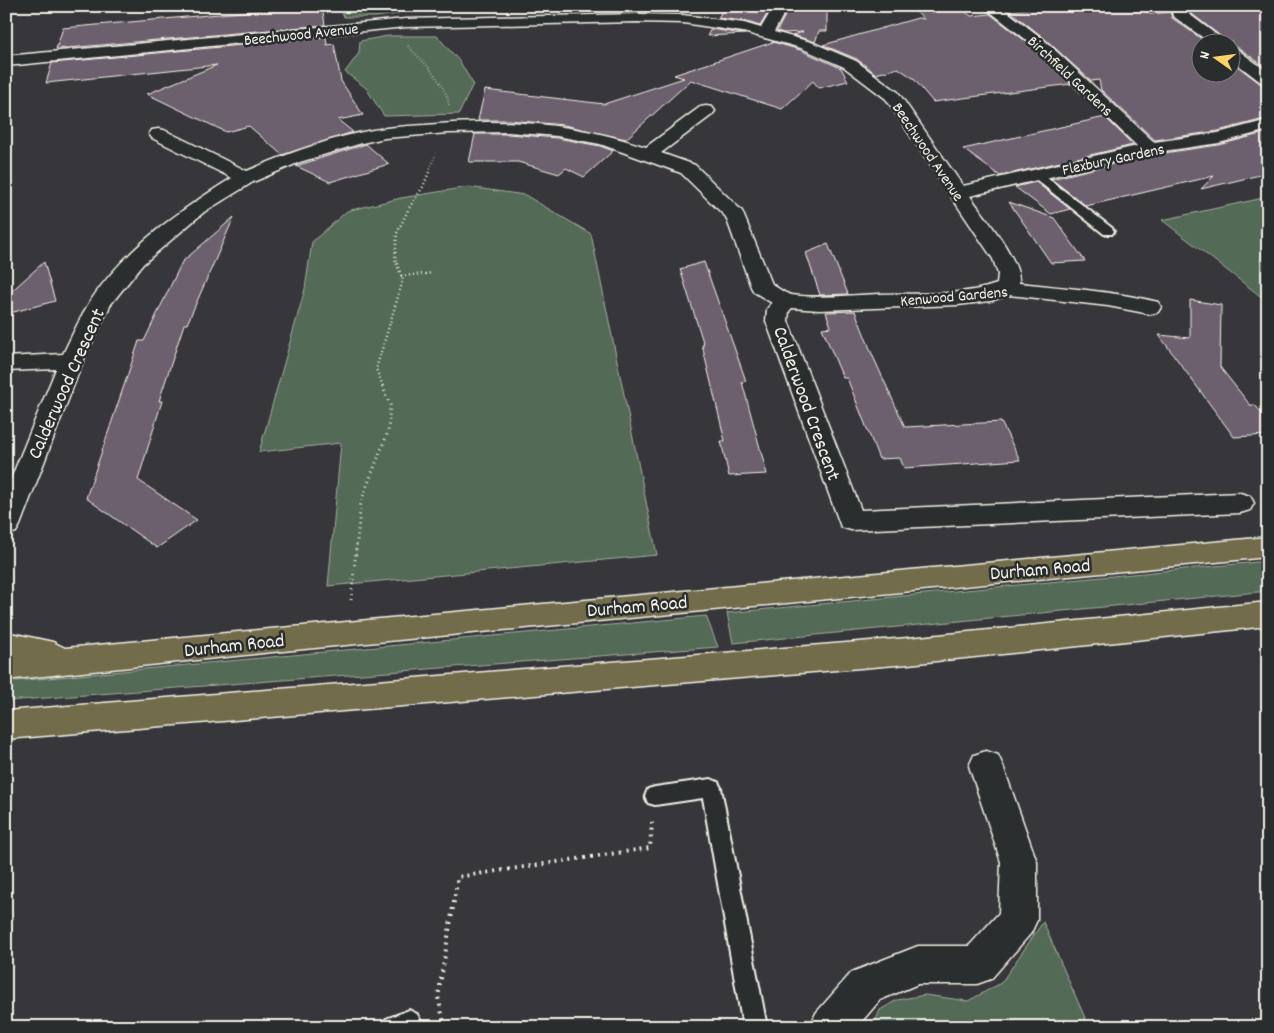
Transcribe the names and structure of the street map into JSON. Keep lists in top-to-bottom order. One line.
{"streets":{"main road":["Durham Road"],"street":["Beechwood Avenue","Birchfield Gardens","Flexbury Gardens","Kenwood Gardens","Calderwood Crescent"]},"crossings":[["Beechwood Avenue","Flexbury Gardens"],["Beechwood Avenue","Kenwood Gardens"],["Birchfield Gardens","Flexbury Gardens"],["Kenwood Gardens","Calderwood Crescent"]],"north":"left"}
